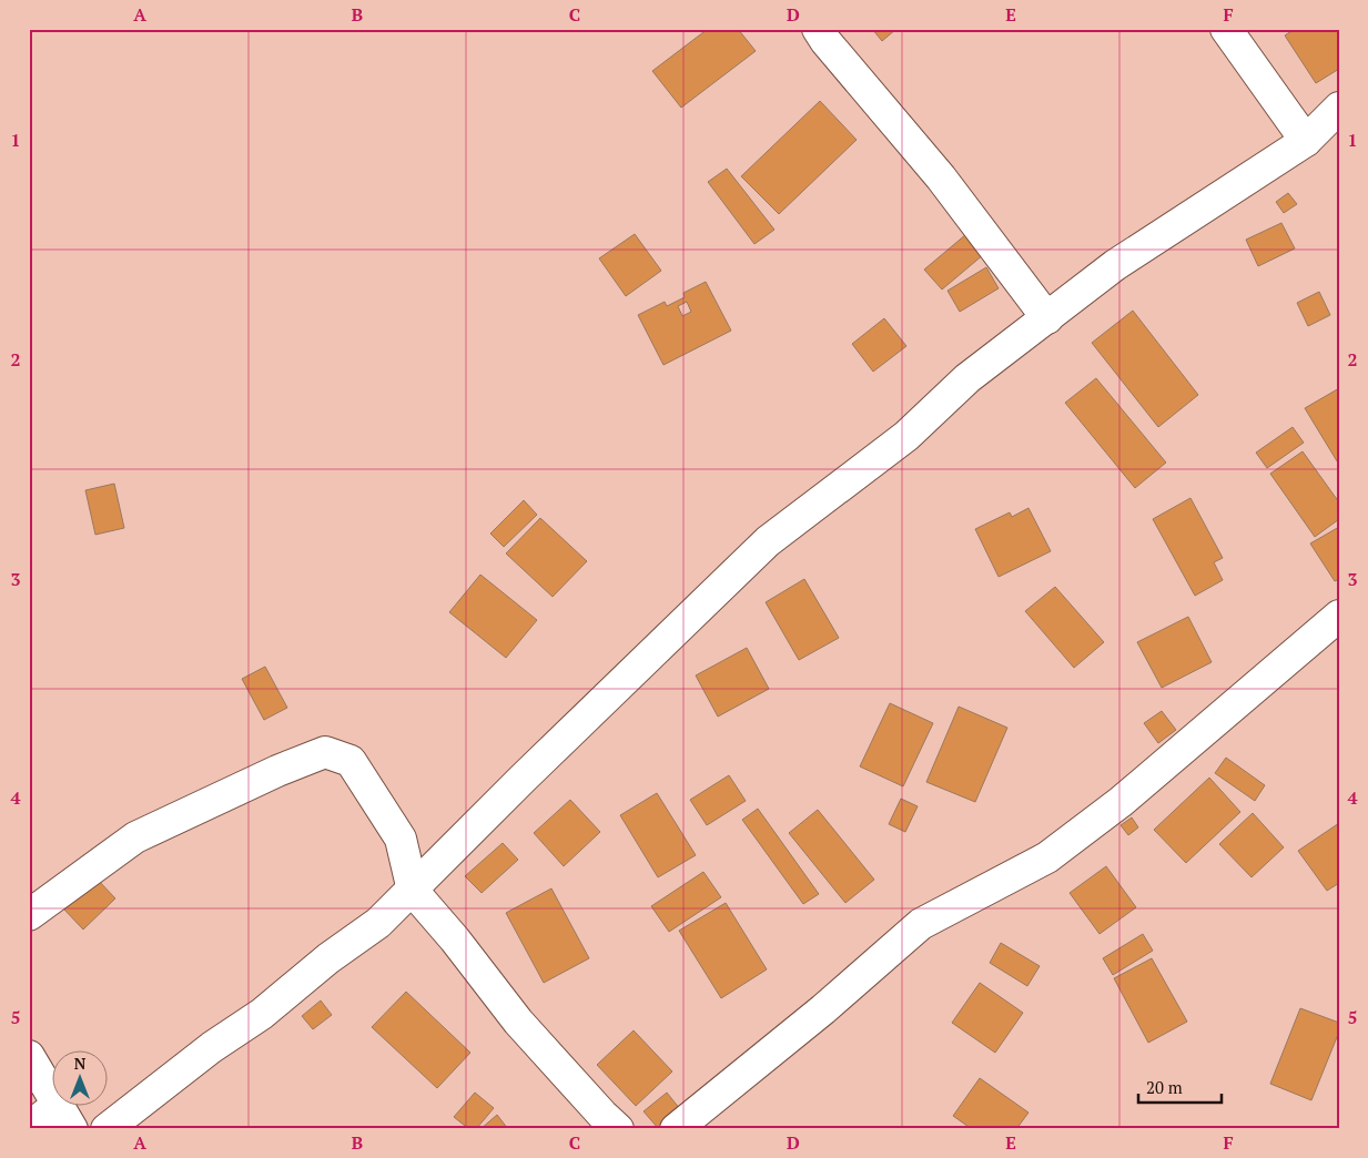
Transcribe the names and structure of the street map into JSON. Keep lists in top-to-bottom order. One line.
{"scale_bar":"20 m","north":"top","grid":{"columns":["A","B","C","D","E","F"],"rows":["1","2","3","4","5"]}}
